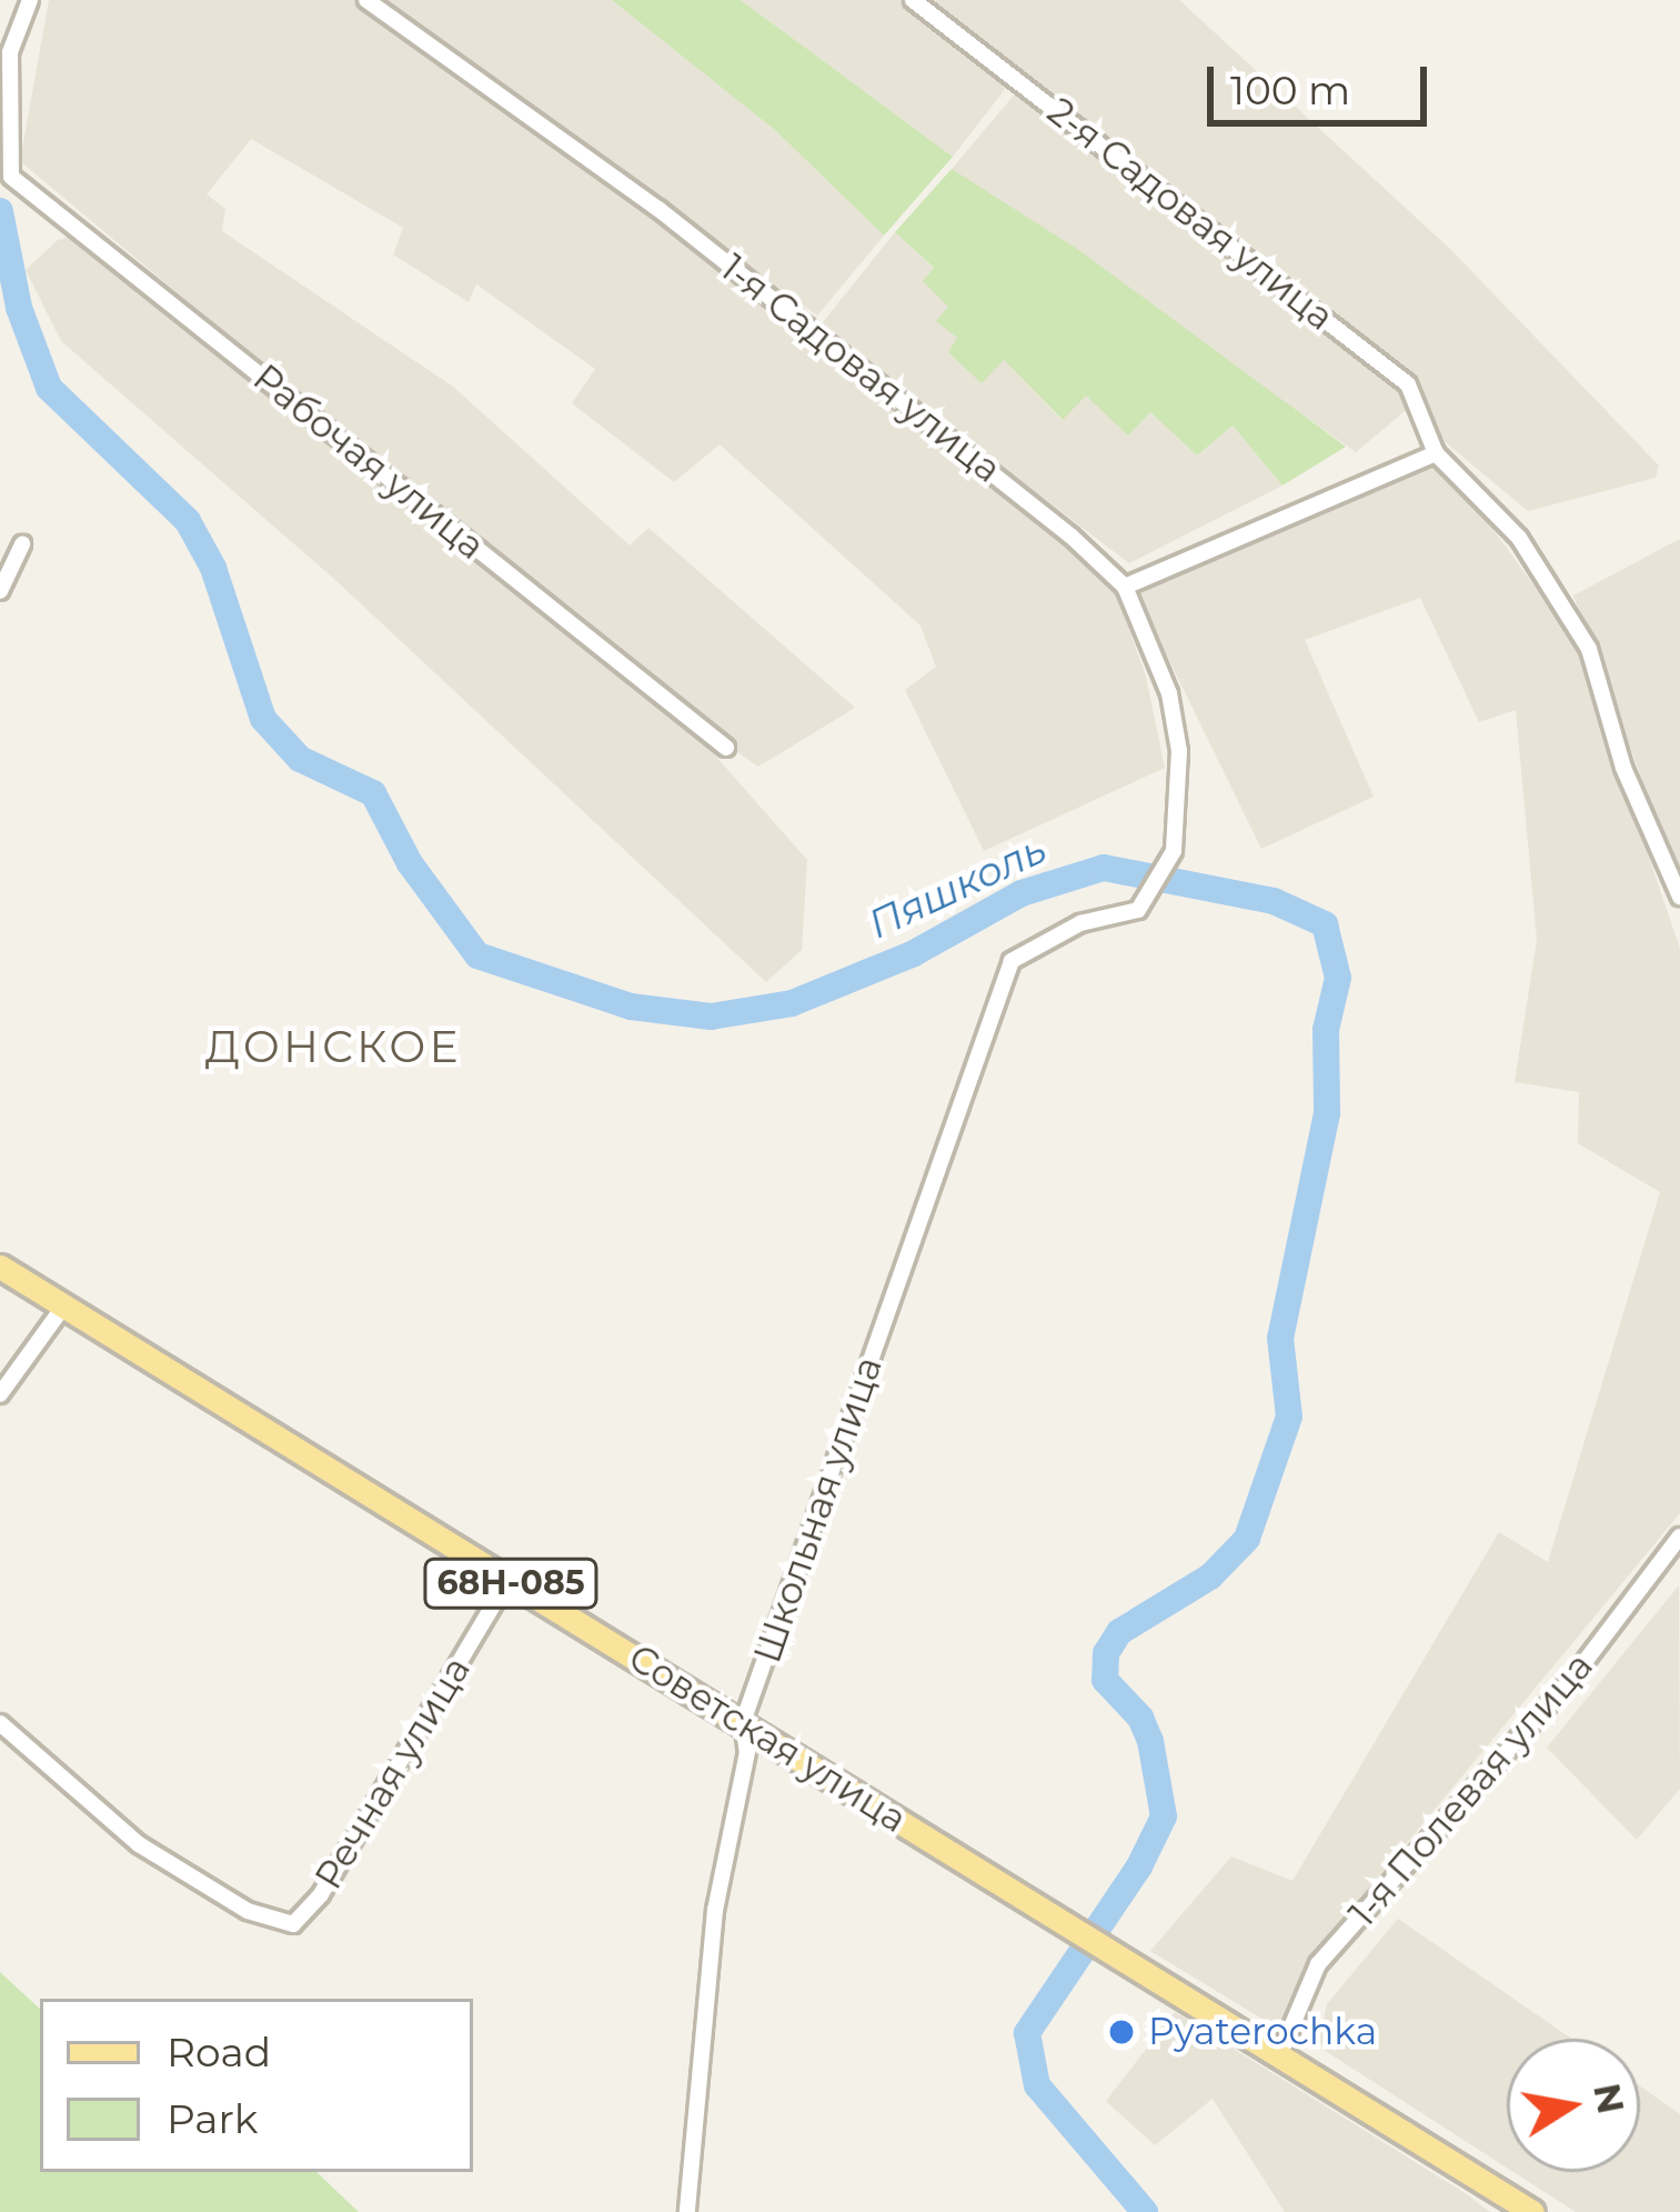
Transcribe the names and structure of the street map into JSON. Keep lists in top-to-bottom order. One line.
{"streets":{"main road":["68Н-085","Советская улица"],"street":["2-я Садовая улица","1-я Садовая улица","Рабочая улица","Школьная улица","Речная улица","1-я Полевая улица"]},"crossings":[["1-я Садовая улица","Школьная улица"],["Школьная улица","Советская улица"],["Советская улица","Речная улица"],["Советская улица","1-я Полевая улица"]],"districts":["ДОНСКОЕ"],"water":["Пяшколь"],"places":["Pyaterochka"],"legend":["Road","Park"],"scale_bar":"100 m","north":"right"}
